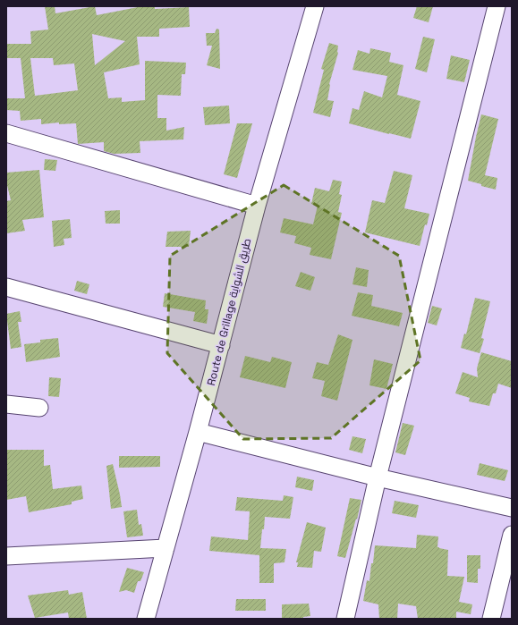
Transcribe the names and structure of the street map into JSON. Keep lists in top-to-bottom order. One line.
{"streets":{"street":["Route de Grillage طريق الشواية"]}}
